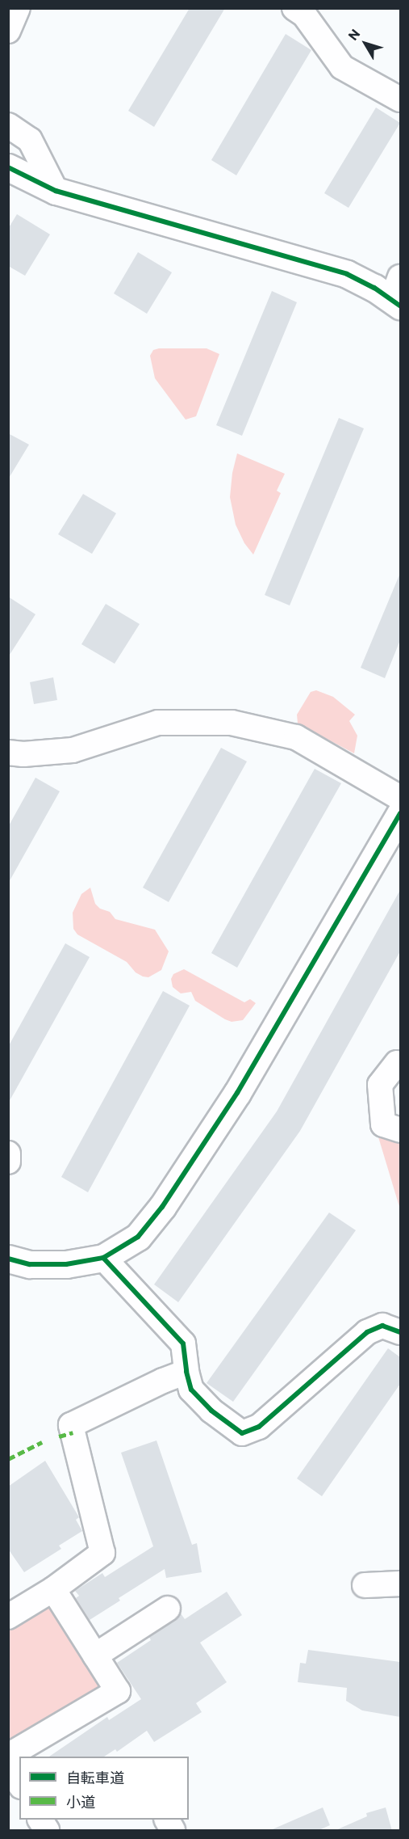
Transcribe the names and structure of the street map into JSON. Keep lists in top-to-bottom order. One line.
{"legend":["自転車道","小道"],"north":"top left"}
